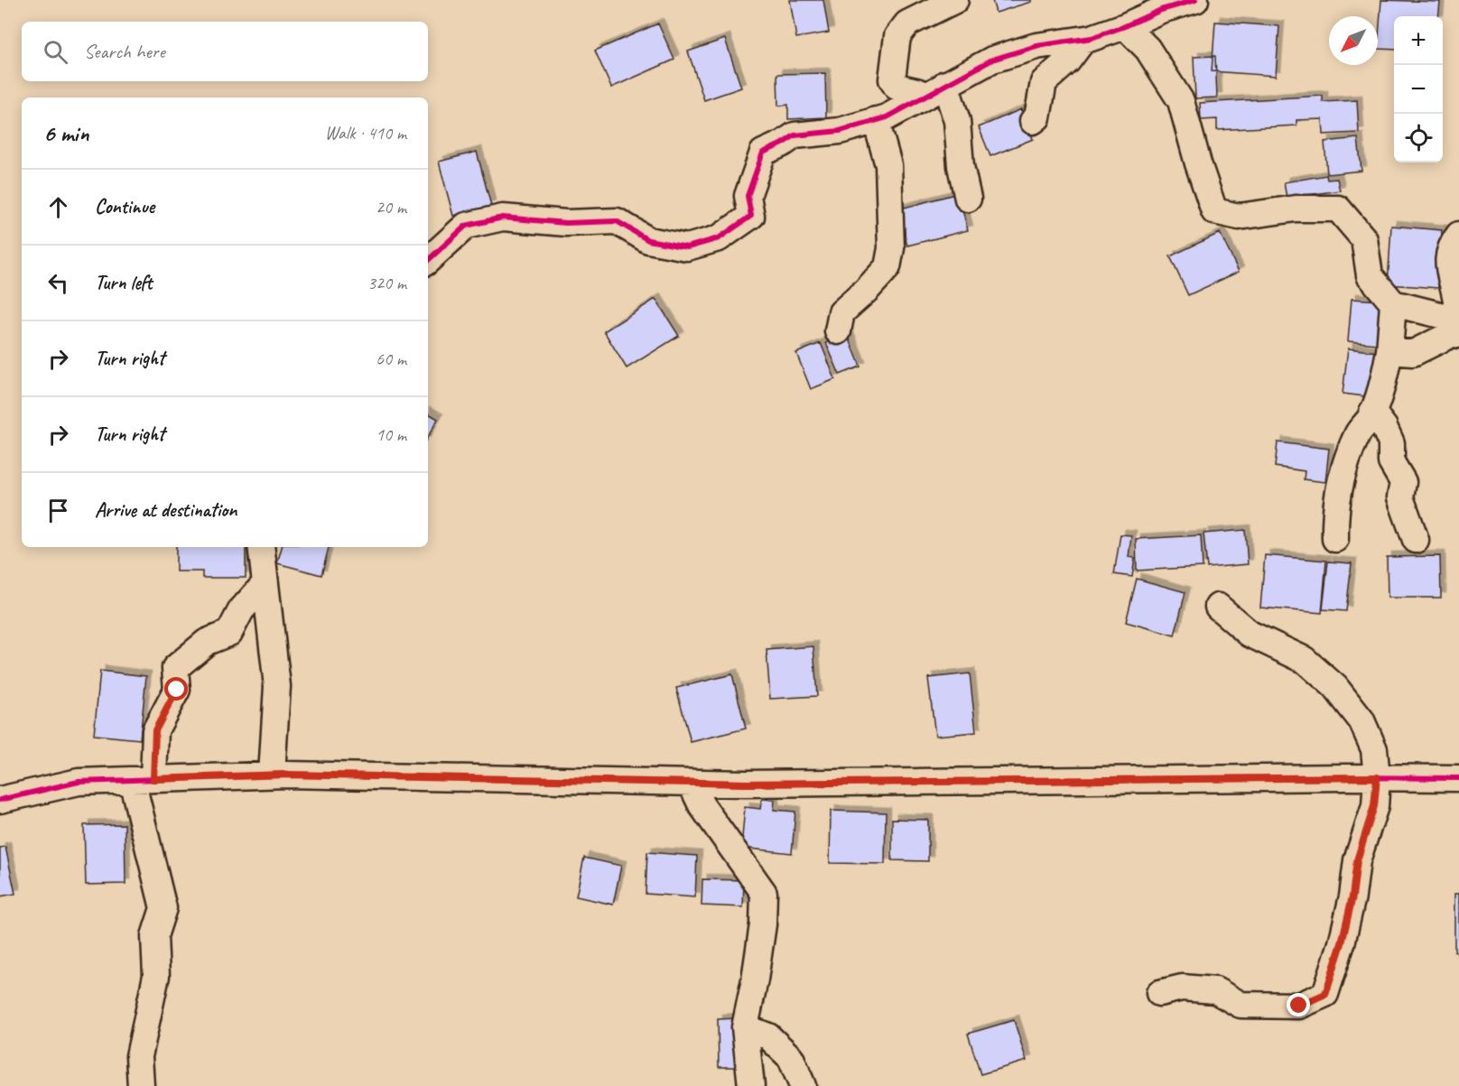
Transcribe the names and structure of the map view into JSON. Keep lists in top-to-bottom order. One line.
{"north":"bottom left","page":{"map_buttons":["+","−"],"search":"Search here","heading":["6 min","Walk · 410 m"],"list":[["Continue","20 m"],["Turn left","320 m"],["Turn right","60 m"],["Turn right","10 m"],"Arrive at destination"]}}
